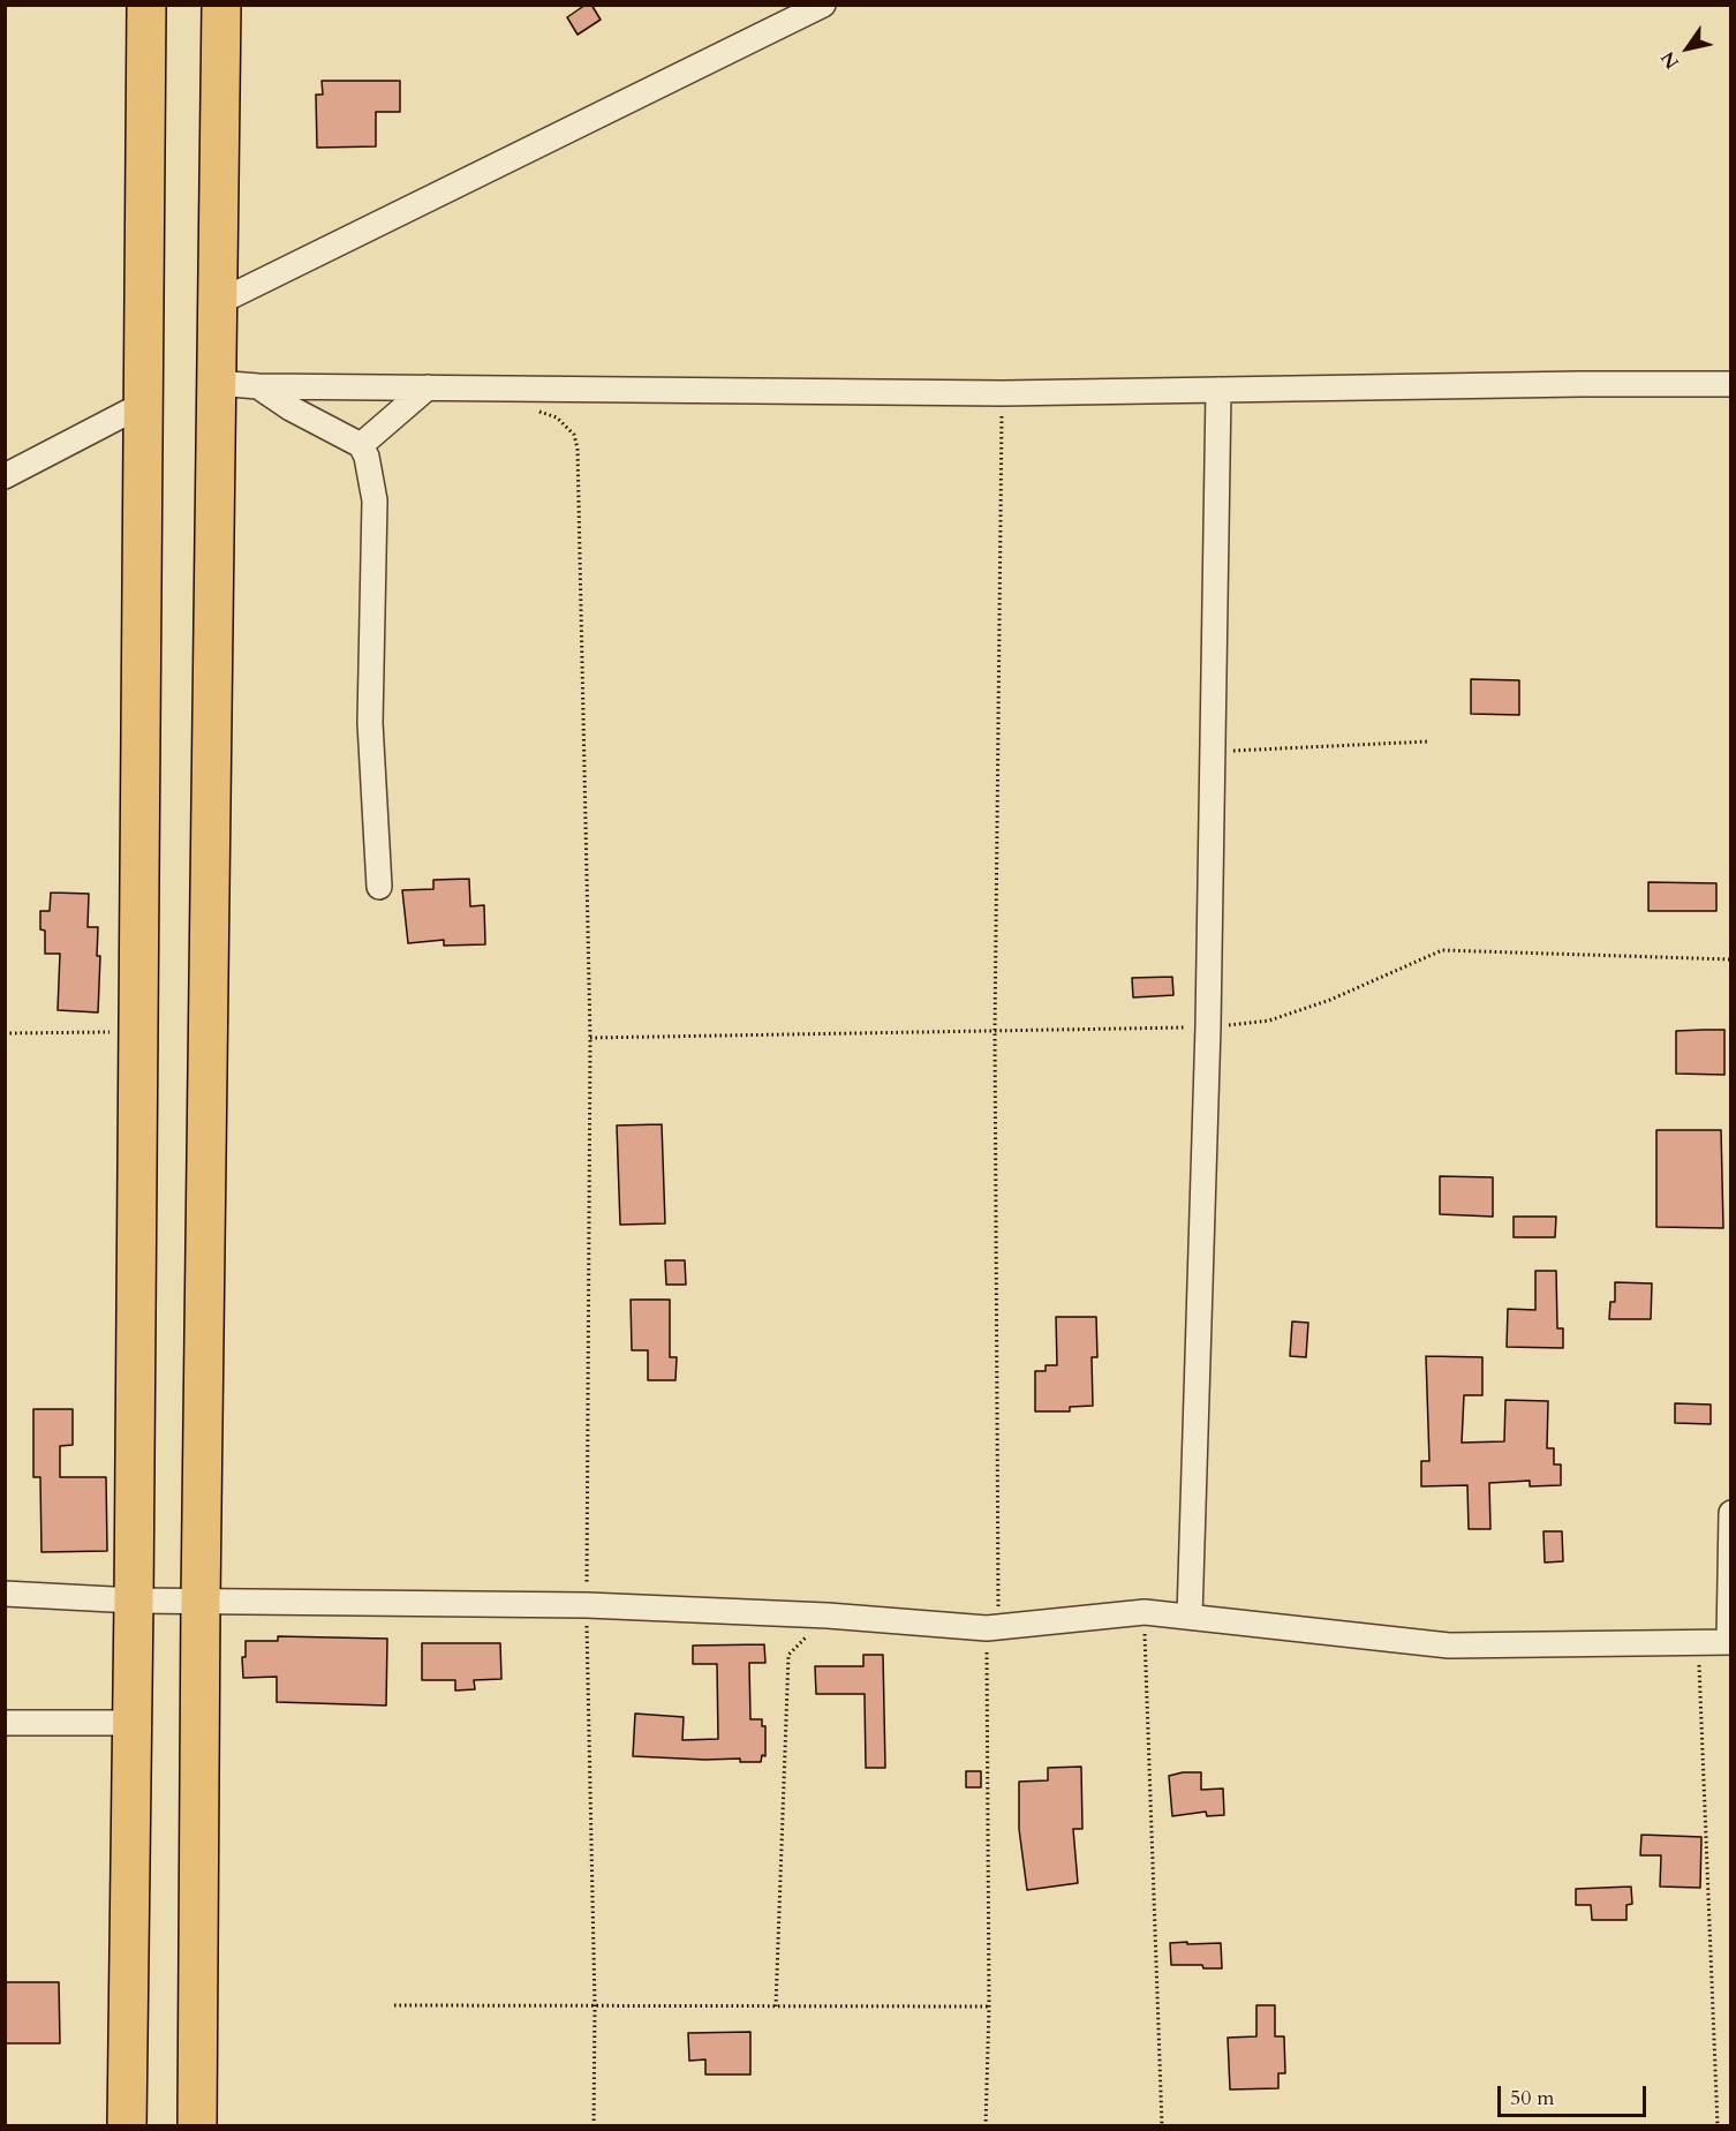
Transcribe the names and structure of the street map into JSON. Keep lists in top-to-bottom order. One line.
{"scale_bar":"50 m","north":"bottom left"}
